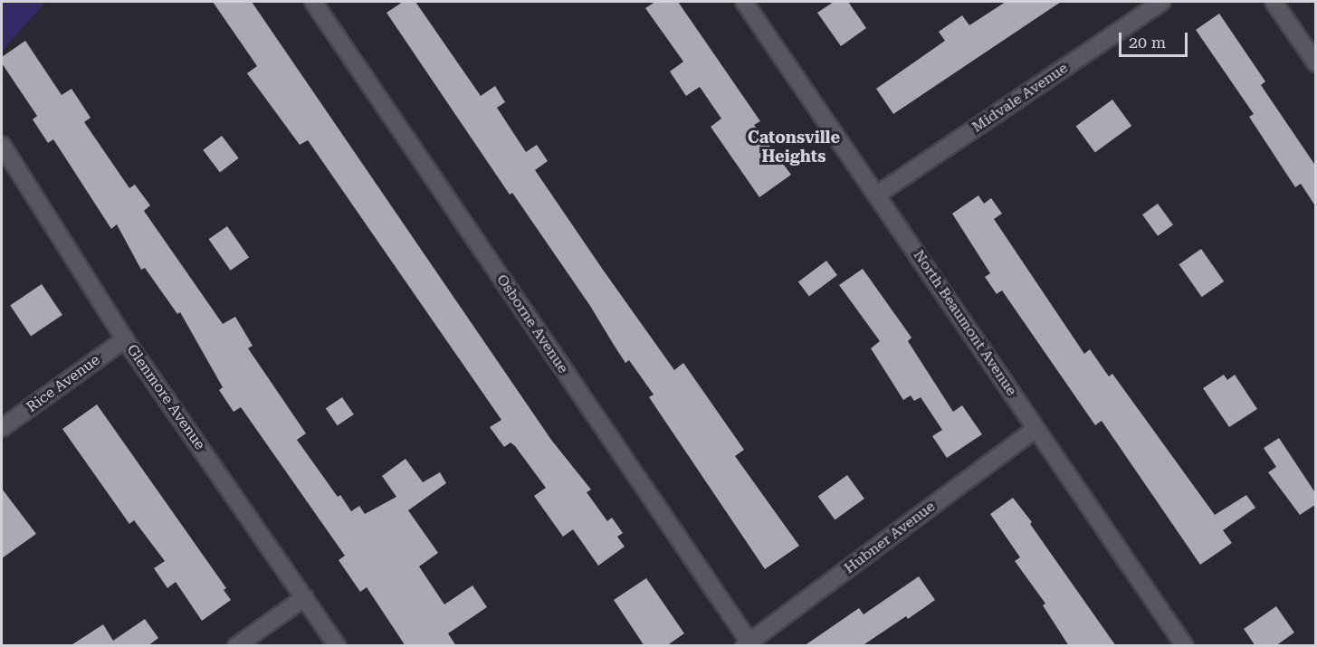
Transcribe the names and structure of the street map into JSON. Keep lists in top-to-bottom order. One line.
{"streets":{"street":["Midvale Avenue","North Beaumont Avenue","Osborne Avenue","Rice Avenue","Glenmore Avenue","Hubner Avenue"]},"crossings":[["Midvale Avenue","North Beaumont Avenue"],["North Beaumont Avenue","Hubner Avenue"],["Osborne Avenue","Hubner Avenue"],["Rice Avenue","Glenmore Avenue"]],"districts":["Catonsville Heights"],"scale_bar":"20 m"}
